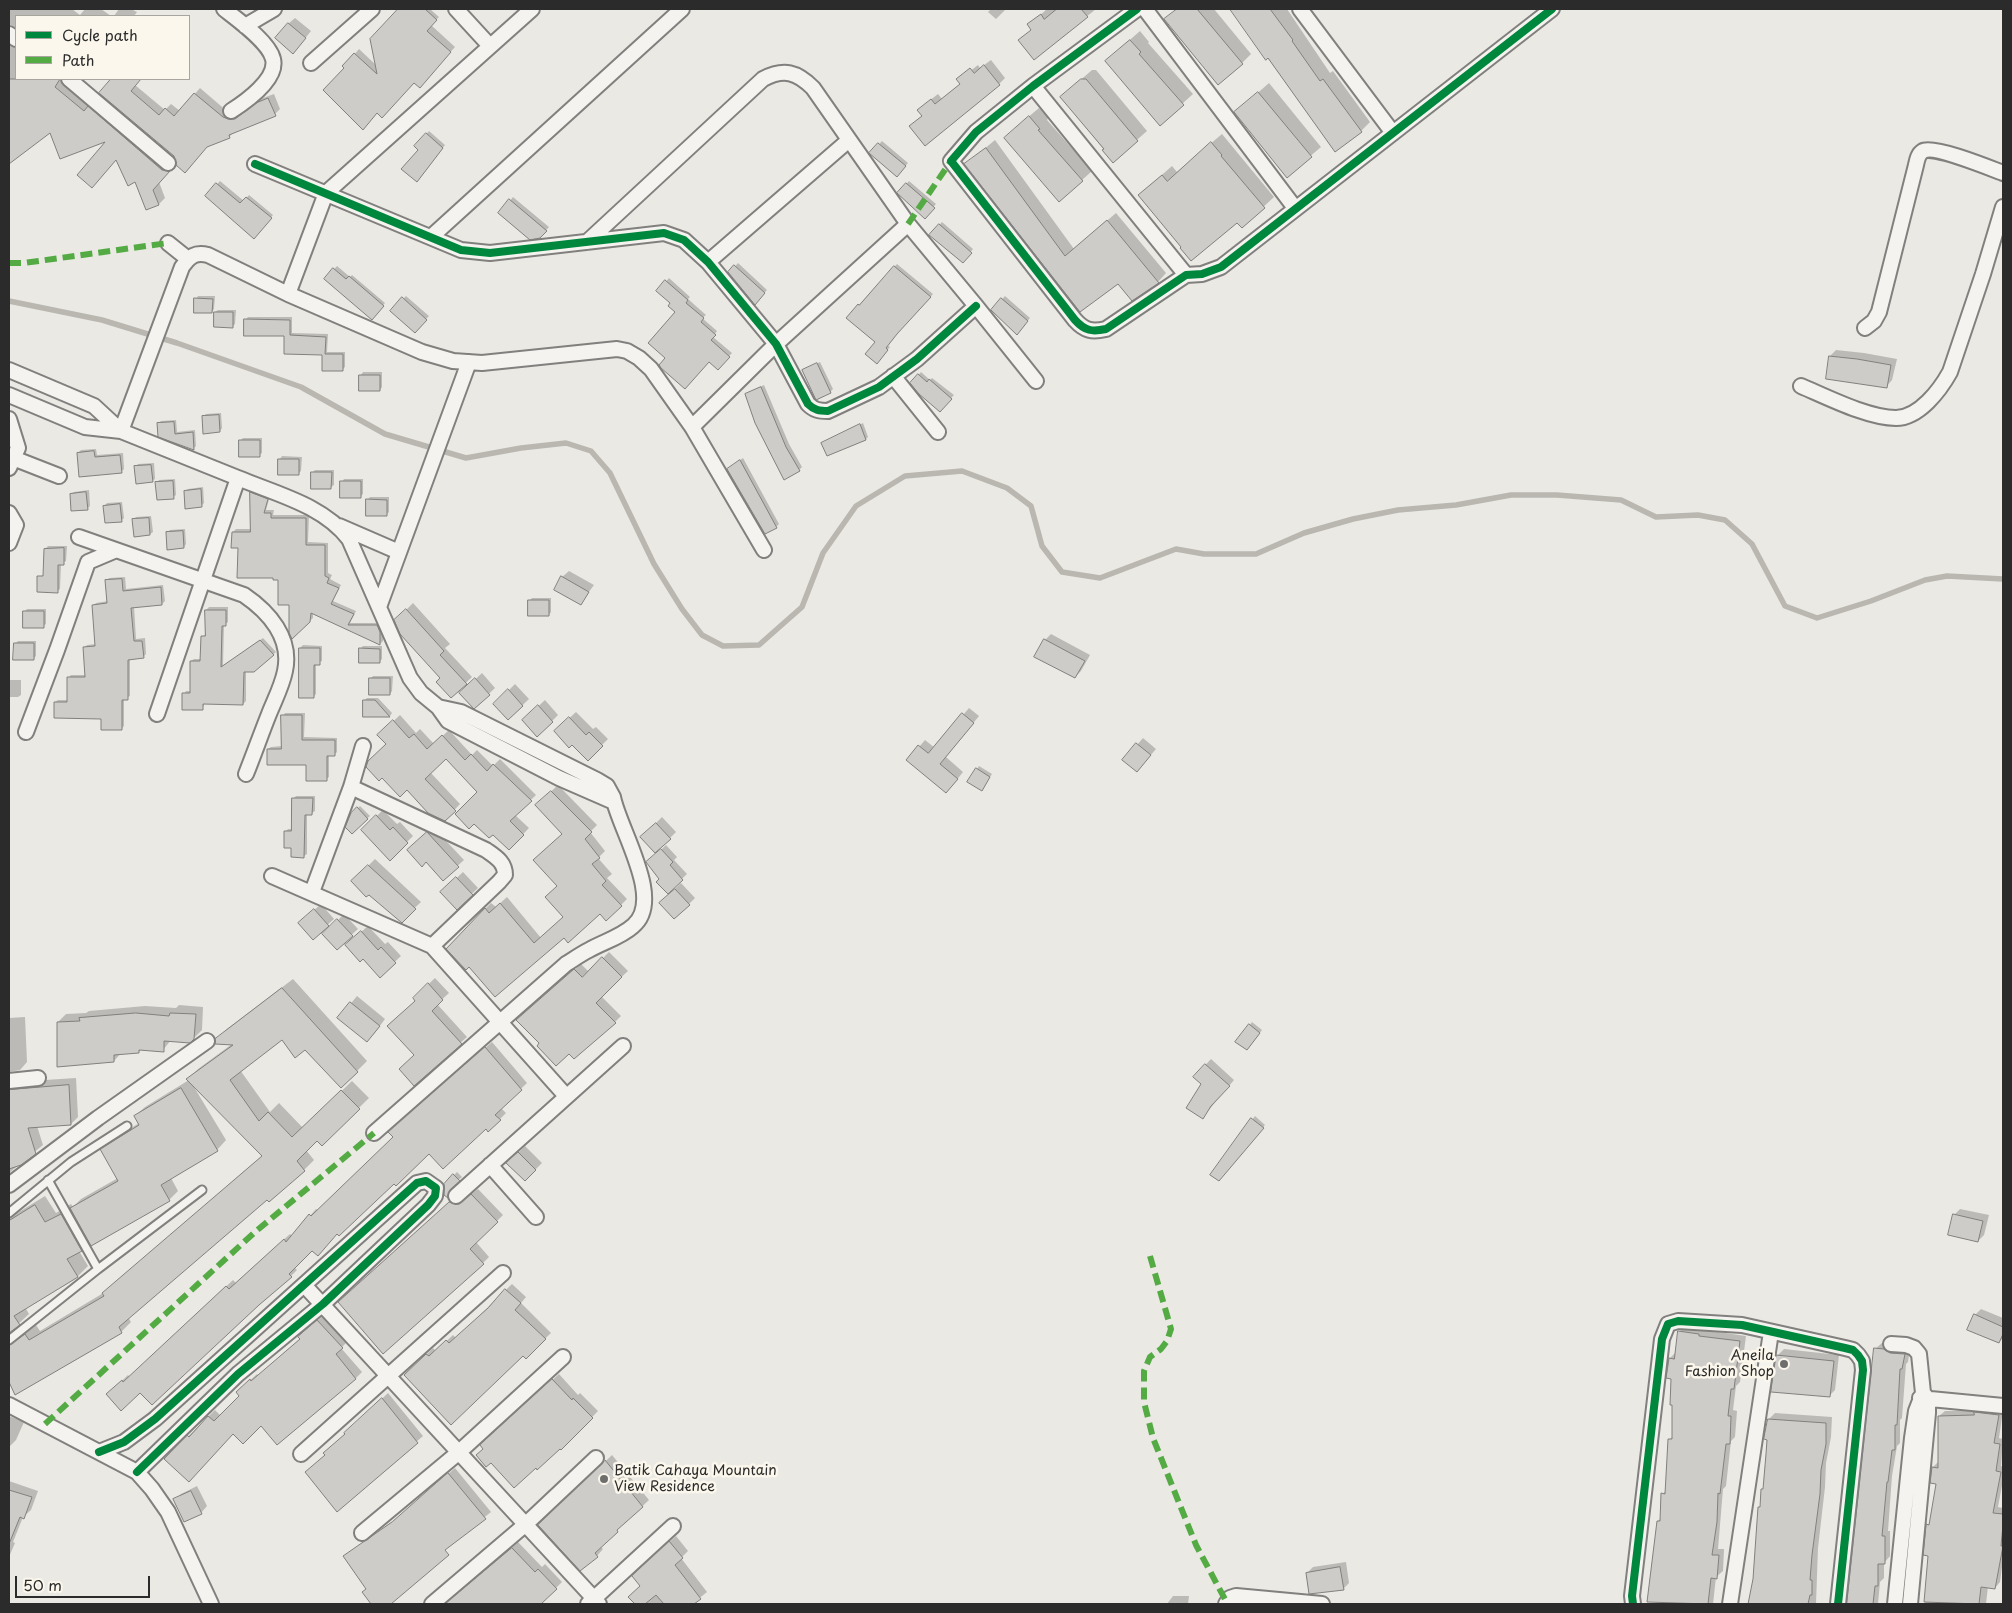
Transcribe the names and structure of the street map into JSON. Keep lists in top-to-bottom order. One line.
{"places":["Aneila Fashion Shop","Batik Cahaya Mountain View Residence"],"legend":["Cycle path","Path"],"scale_bar":"50 m"}
